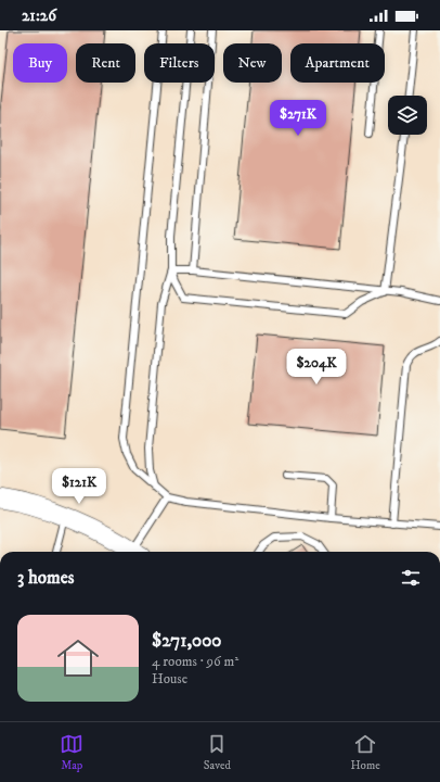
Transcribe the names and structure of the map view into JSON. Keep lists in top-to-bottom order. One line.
{"page":{"status":"21:26","chip":["Buy","Rent","Filters","New","Apartment"],"price":["$271K","$204K","$121K"],"heading":"3 homes","list":[{"name":"$271,000","note":"4 rooms · 96 m² · House"}],"tabs":["Map","Saved","Home"]}}
